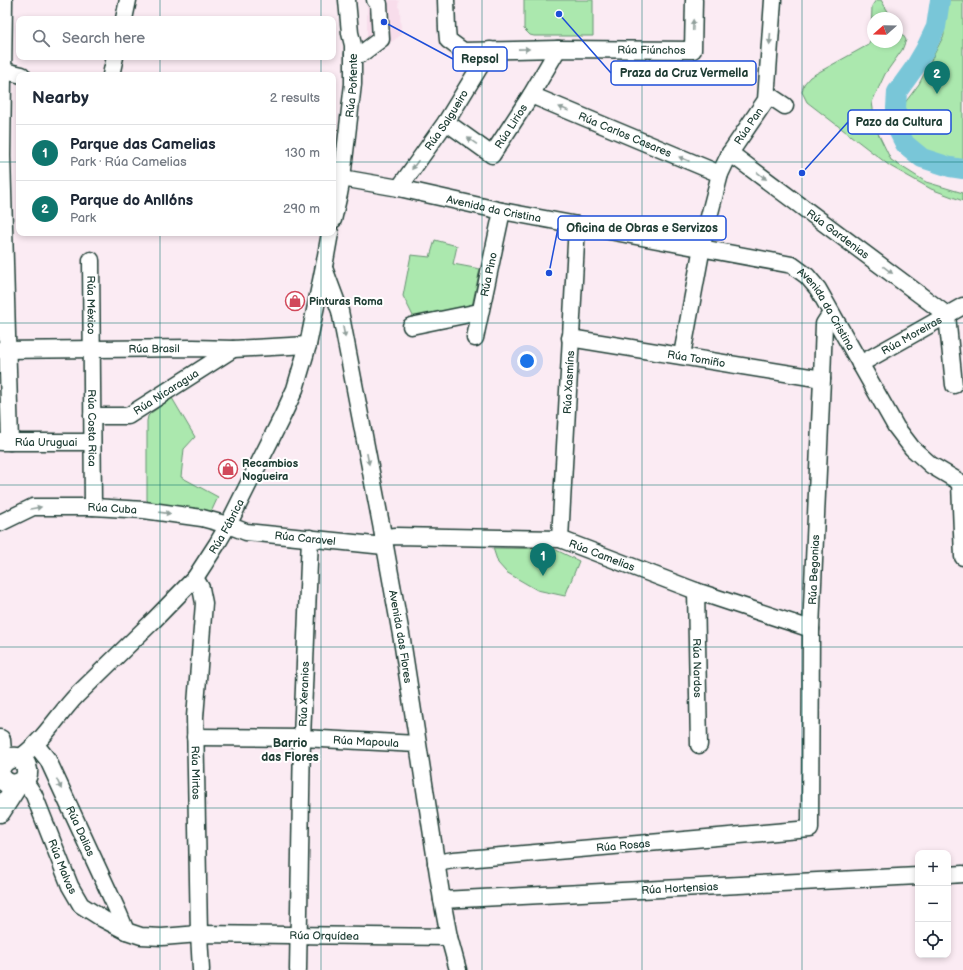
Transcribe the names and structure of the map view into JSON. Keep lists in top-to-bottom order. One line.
{"streets":{"street":["Rúa Fiúnchos","Rúa Poñente","Rúa Salgueiro","Rúa Lirios","Rúa Pan","Rúa Carlos Casares","Avenida da Cristina","Rúa Gardenias","Rúa Pino","Rúa México","Rúa Moreiras","Rúa Brasil","Rúa Tomiño","Rúa Xasmíns","Rúa Nicaragua","Rúa Costa Rica","Rúa Uruguai","Rúa Cuba","Rúa Fábrica","Rúa Caravel","Rúa Camelias","Rúa Begonias","Avenida das Flores","Rúa Nardos","Rúa Xeranios","Rúa Mapoula","Rúa Mirtos","Rúa Dalias","Rúa Rosas","Rúa Malvas","Rúa Hortensias","Rúa Orquídea"]},"crossings":[["Rúa Fiúnchos","Rúa Salgueiro"],["Rúa Fiúnchos","Rúa Lirios"],["Rúa Poñente","Avenida da Cristina"],["Rúa Salgueiro","Rúa Lirios"],["Rúa Salgueiro","Avenida da Cristina"],["Rúa Lirios","Rúa Carlos Casares"],["Rúa Pan","Rúa Carlos Casares"],["Rúa Pan","Avenida da Cristina"],["Rúa Pan","Rúa Gardenias"],["Rúa Pan","Rúa Tomiño"],["Avenida da Cristina","Rúa Pino"],["Avenida da Cristina","Rúa Moreiras"],["Avenida da Cristina","Rúa Xasmíns"],["Avenida da Cristina","Rúa Begonias"],["Rúa Gardenias","Rúa Moreiras"],["Rúa México","Rúa Brasil"],["Rúa México","Rúa Costa Rica"],["Rúa Brasil","Rúa Nicaragua"],["Rúa Brasil","Rúa Costa Rica"],["Rúa Brasil","Rúa Fábrica"],["Rúa Tomiño","Rúa Xasmíns"],["Rúa Tomiño","Rúa Begonias"],["Rúa Xasmíns","Rúa Camelias"],["Rúa Nicaragua","Rúa Costa Rica"],["Rúa Costa Rica","Rúa Uruguai"],["Rúa Costa Rica","Rúa Cuba"],["Rúa Cuba","Rúa Fábrica"],["Rúa Cuba","Rúa Caravel"],["Rúa Fábrica","Rúa Caravel"],["Rúa Fábrica","Avenida das Flores"],["Rúa Fábrica","Rúa Mirtos"],["Rúa Fábrica","Rúa Dalias"],["Rúa Fábrica","Rúa Malvas"],["Rúa Caravel","Rúa Camelias"],["Rúa Caravel","Avenida das Flores"],["Rúa Caravel","Rúa Xeranios"],["Rúa Camelias","Rúa Begonias"],["Rúa Camelias","Avenida das Flores"],["Rúa Camelias","Rúa Nardos"],["Rúa Begonias","Rúa Rosas"],["Avenida das Flores","Rúa Mapoula"],["Avenida das Flores","Rúa Rosas"],["Avenida das Flores","Rúa Hortensias"],["Avenida das Flores","Rúa Orquídea"],["Rúa Xeranios","Rúa Mapoula"],["Rúa Xeranios","Rúa Orquídea"],["Rúa Mapoula","Rúa Mirtos"],["Rúa Mirtos","Rúa Orquídea"],["Rúa Dalias","Rúa Malvas"]],"one_way":["Rúa Fiúnchos","Rúa Salgueiro","Rúa Carlos Casares","Rúa Gardenias","Rúa Cuba","Rúa Dalias"],"districts":["Barrio das Flores"],"places":{"other":["Praza da Cruz Vermella","Repsol","Pazo da Cultura","Oficina de Obras e Servizos"],"shop":["Pinturas Roma","Recambios Nogueira"]},"north":"left","page":{"search":"Search here","pins":["2","1"],"heading":["Nearby","2 results"],"list":[{"mark":"1","name":"Parque das Camelias","note":"Park · Rúa Camelias","value":"130 m"},{"mark":"2","name":"Parque do Anllóns","note":"Park","value":"290 m"}],"map_buttons":["+","−"]}}
